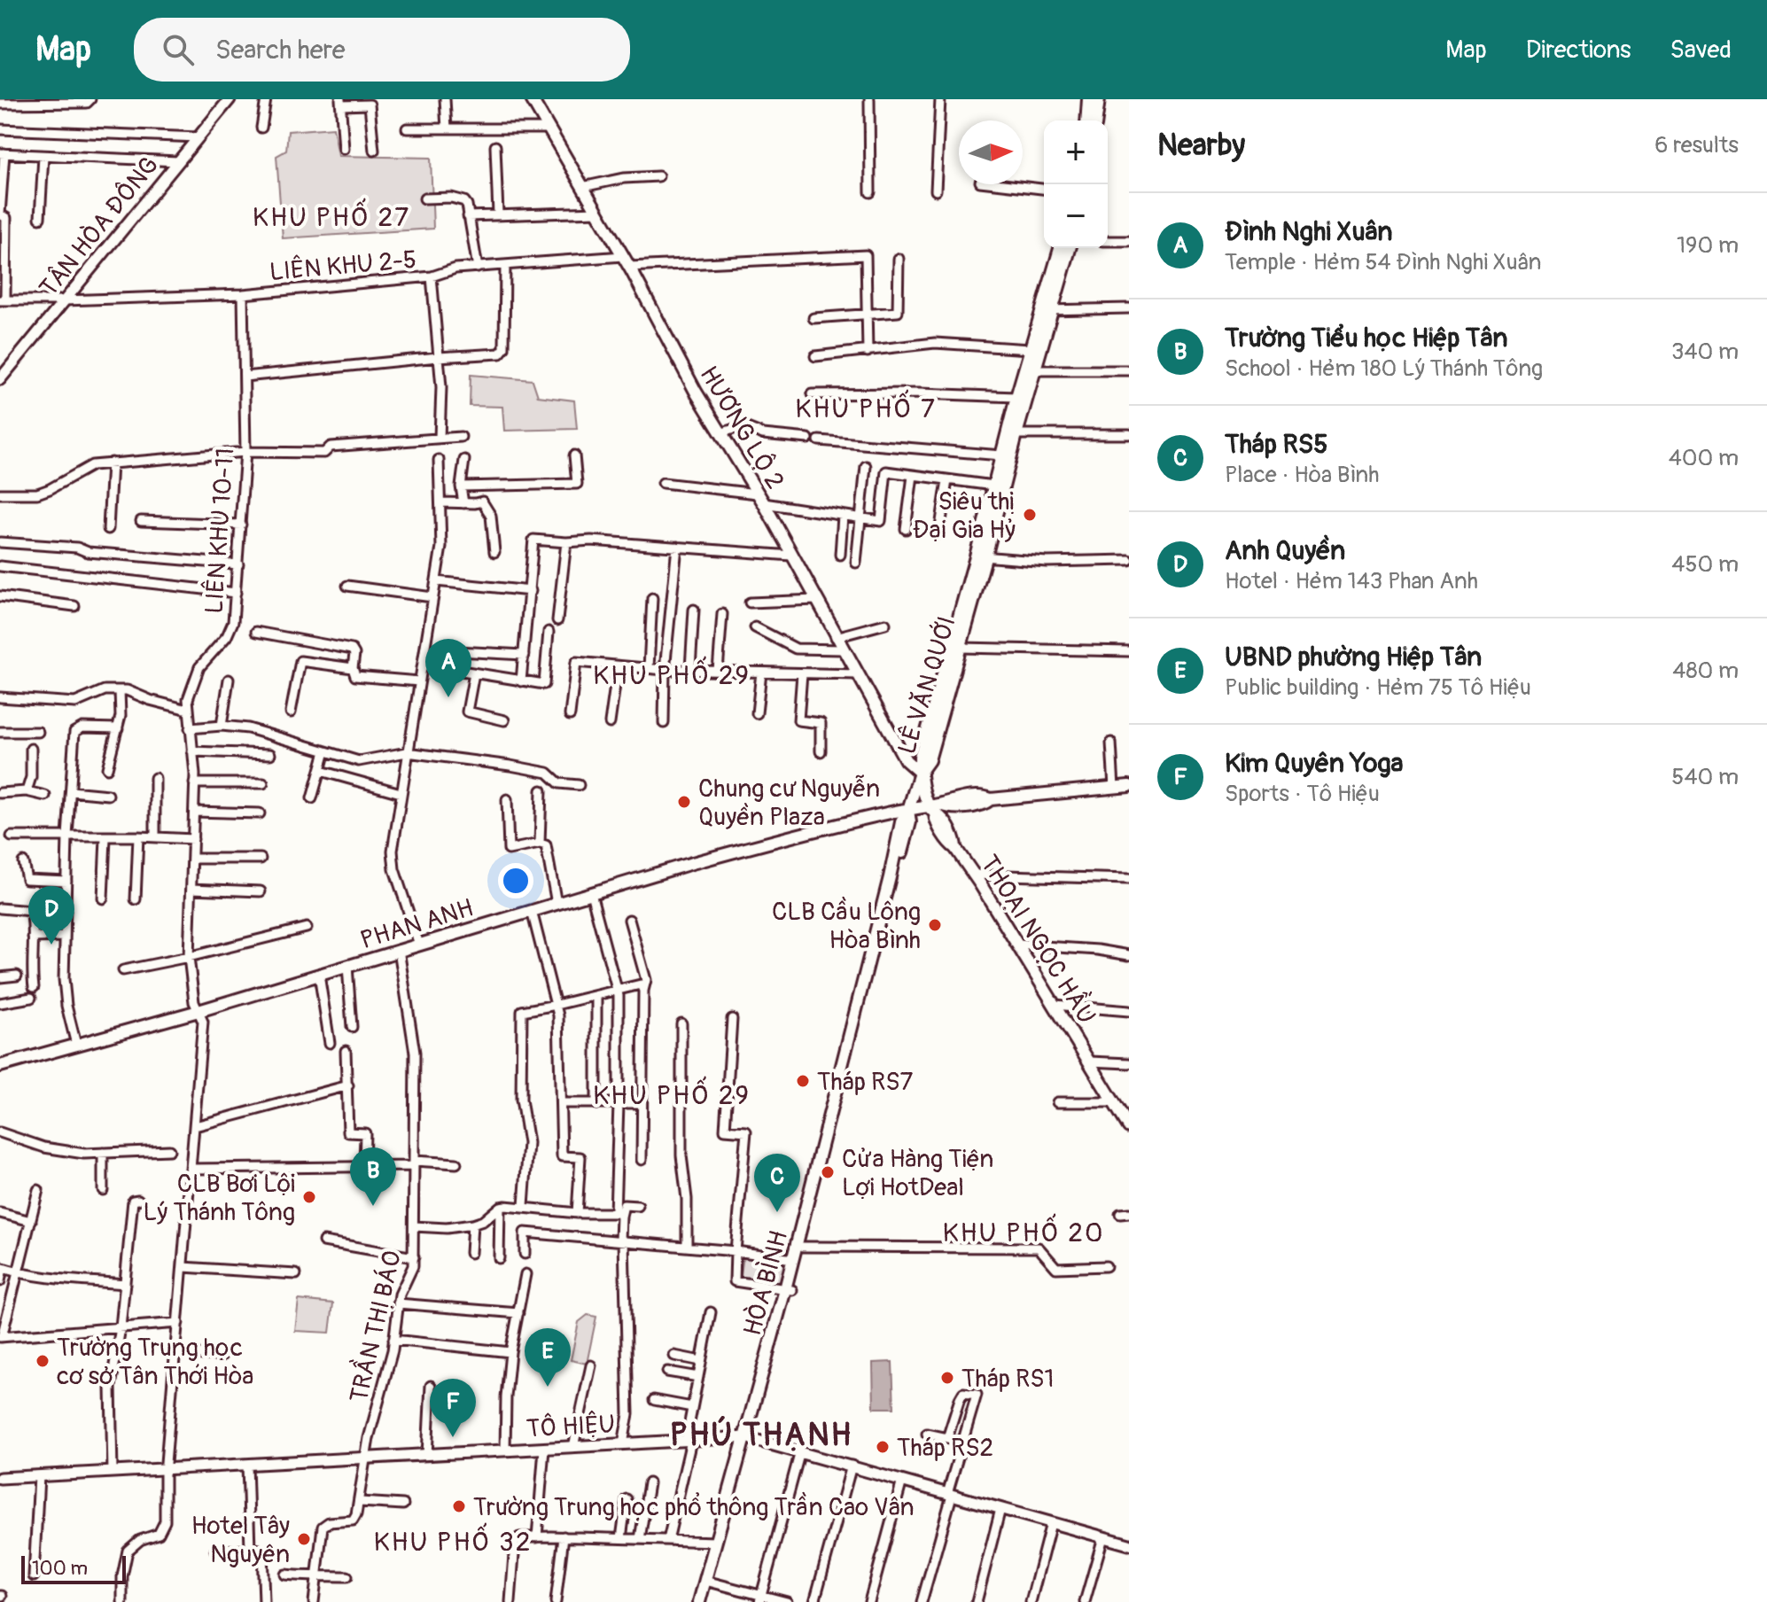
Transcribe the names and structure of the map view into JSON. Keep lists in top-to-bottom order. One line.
{"streets":{"main road":["HƯƠNG LỘ 2","LÊ VĂN QUỚI","PHAN ANH","THOẠI NGỌC HẦU","HÒA BÌNH"],"street":["TÂN HÒA ĐÔNG","LIÊN KHU 2-5","LIÊN KHU 10-11","TRẦN THỊ BÁO","TÔ HIỆU"]},"crossings":[["TÂN HÒA ĐÔNG","LIÊN KHU 2-5"],["LIÊN KHU 2-5","HƯƠNG LỘ 2"],["LIÊN KHU 2-5","LIÊN KHU 10-11"],["HƯƠNG LỘ 2","LÊ VĂN QUỚI"],["HƯƠNG LỘ 2","THOẠI NGỌC HẦU"],["HƯƠNG LỘ 2","HÒA BÌNH"],["LIÊN KHU 10-11","PHAN ANH"],["LIÊN KHU 10-11","TÔ HIỆU"],["LÊ VĂN QUỚI","THOẠI NGỌC HẦU"],["LÊ VĂN QUỚI","HÒA BÌNH"],["PHAN ANH","THOẠI NGỌC HẦU"],["PHAN ANH","HÒA BÌNH"],["PHAN ANH","TRẦN THỊ BÁO"],["THOẠI NGỌC HẦU","HÒA BÌNH"],["HÒA BÌNH","TÔ HIỆU"],["TRẦN THỊ BÁO","TÔ HIỆU"]],"districts":["KHU PHỐ 27","KHU PHỐ 7","KHU PHỐ 29","KHU PHỐ 29","KHU PHỐ 20","PHÚ THẠNH","KHU PHỐ 32"],"places":["Siêu thị Đại Gia Hỷ","Chung cư Nguyễn Quyền Plaza","CLB Cầu Lông Hòa Bình","Tháp RS7","Cửa Hàng Tiện Lợi HotDeal","CLB Bơi Lội Lý Thánh Tông","Trường Trung học cơ sở Tân Thới Hòa","Tháp RS1","Tháp RS2","Trường Trung học phổ thông Trần Cao Vân","Hotel Tây Nguyên"],"scale_bar":"100 m","north":"right","page":{"header":"Map","search":"Search here","nav":["Map","Directions","Saved"],"heading":["Nearby","6 results"],"map_buttons":["+","−"],"list":[{"mark":"A","name":"Đình Nghi Xuân","note":"Temple · Hẻm 54 Đình Nghi Xuân","value":"190 m"},{"mark":"B","name":"Trường Tiểu học Hiệp Tân","note":"School · Hẻm 180 Lý Thánh Tông","value":"340 m"},{"mark":"C","name":"Tháp RS5","note":"Place · Hòa Bình","value":"400 m"},{"mark":"D","name":"Anh Quyền","note":"Hotel · Hẻm 143 Phan Anh","value":"450 m"},{"mark":"E","name":"UBND phường Hiệp Tân","note":"Public building · Hẻm 75 Tô Hiệu","value":"480 m"},{"mark":"F","name":"Kim Quyên Yoga","note":"Sports · Tô Hiệu","value":"540 m"}],"pins":["A","D","B","C","E","F"],"scale":"100 m"}}
